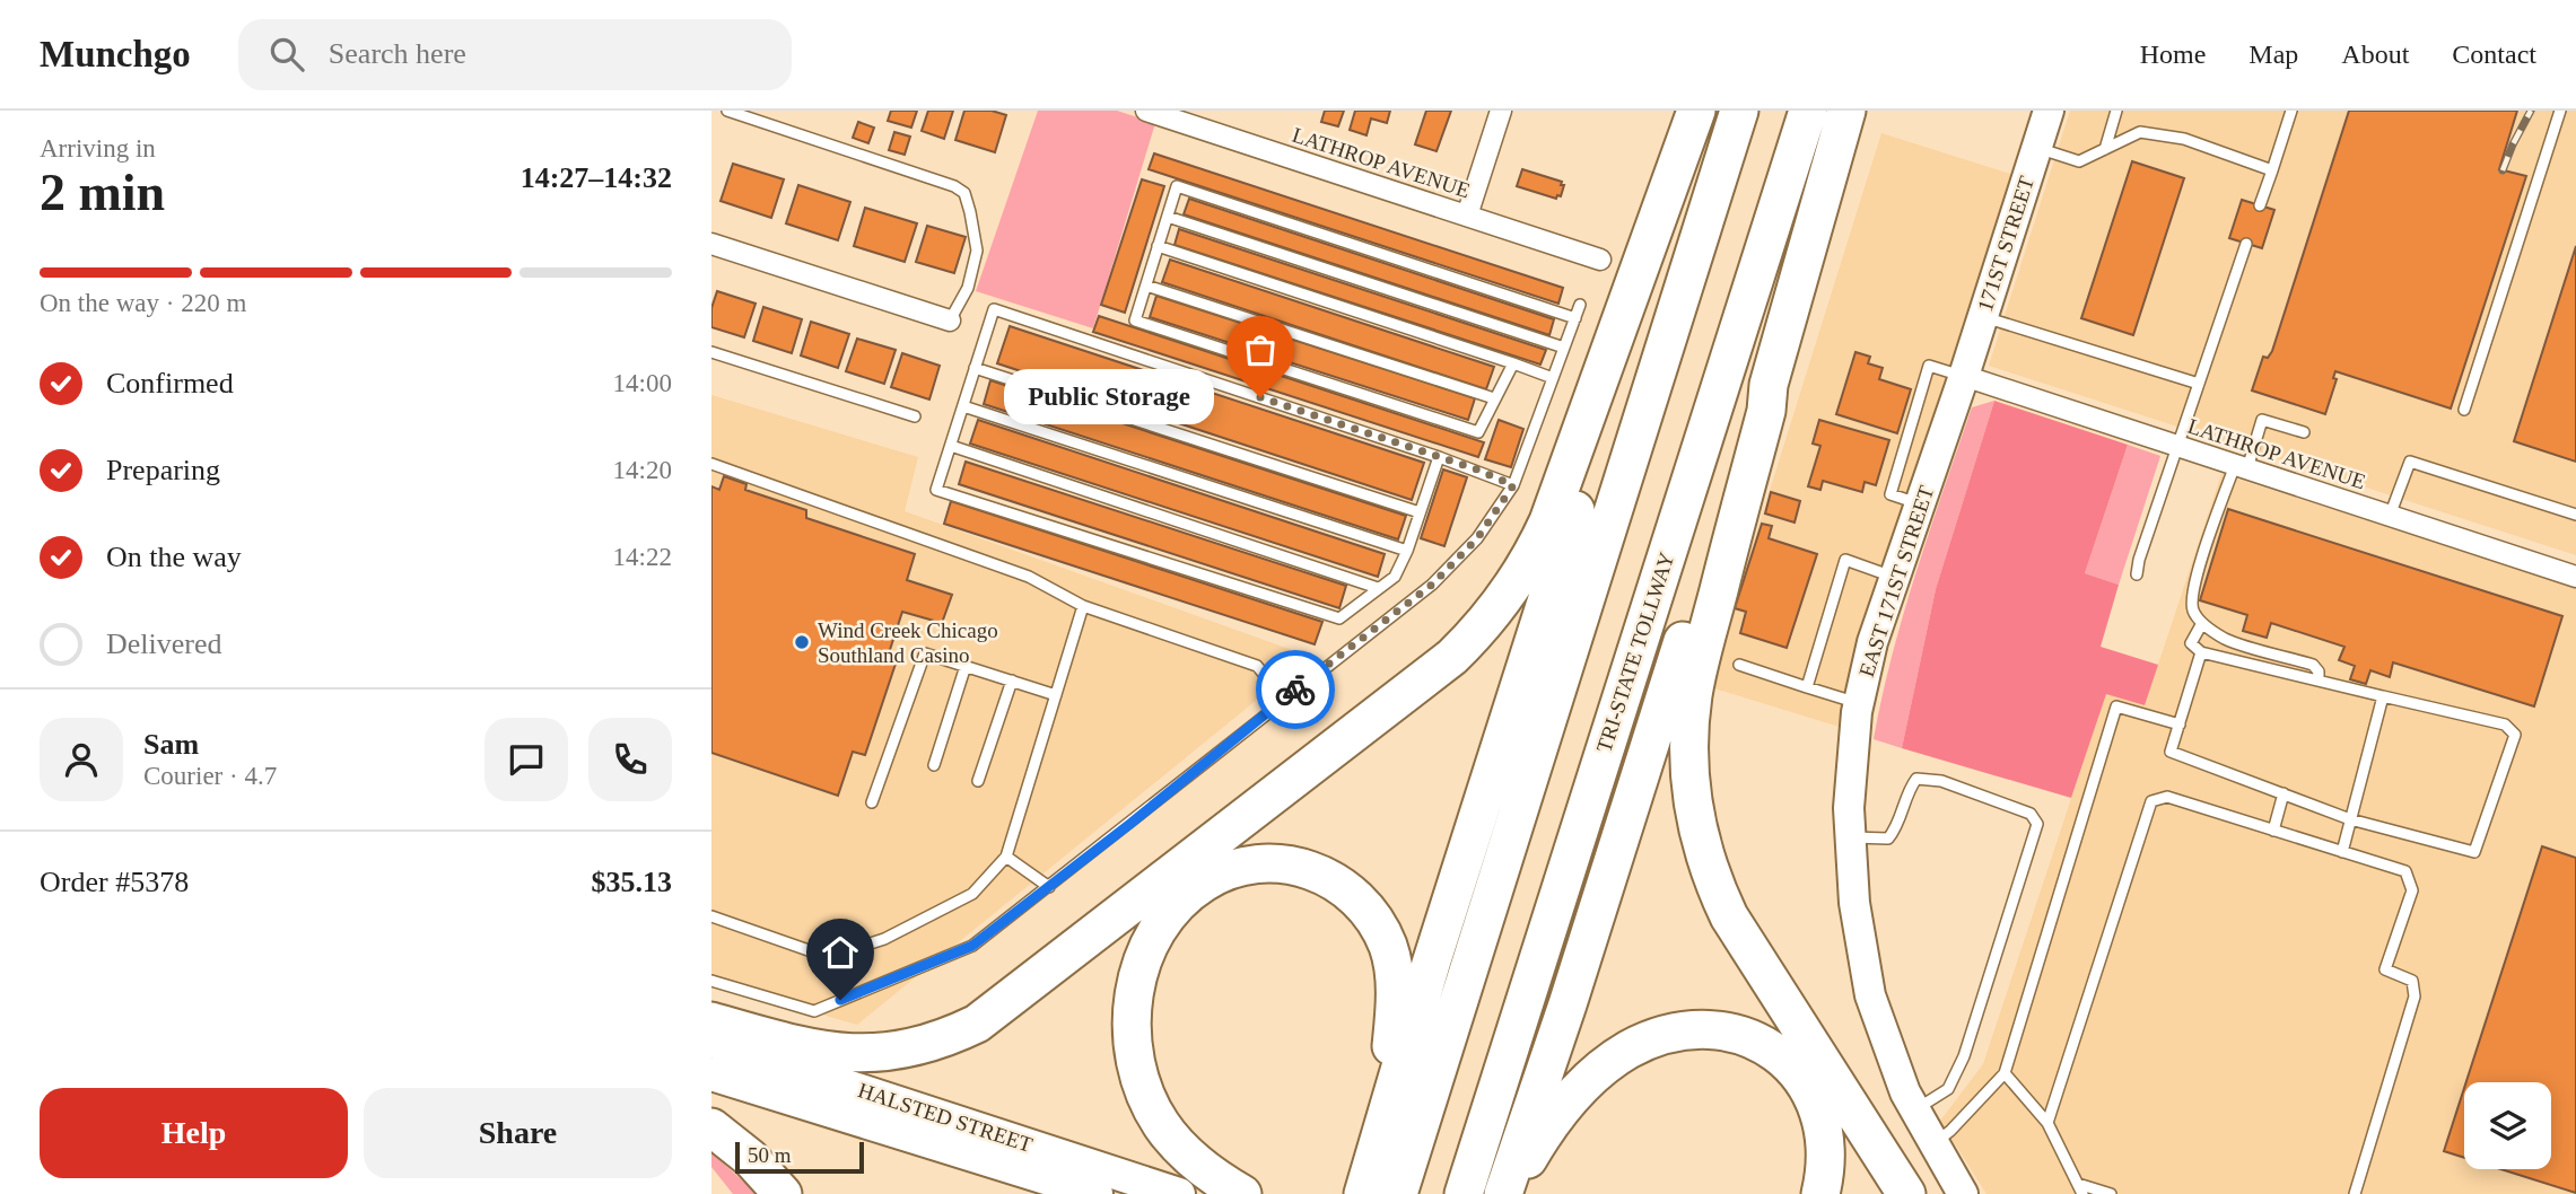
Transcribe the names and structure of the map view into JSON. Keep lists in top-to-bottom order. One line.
{"streets":{"highway":["TRI-STATE TOLLWAY"],"main road":["HALSTED STREET"],"street":["LATHROP AVENUE","171ST STREET","EAST 171ST STREET"]},"crossings":[["LATHROP AVENUE","171ST STREET"],["LATHROP AVENUE","EAST 171ST STREET"],["171ST STREET","EAST 171ST STREET"]],"places":["Public Storage","Wind Creek Chicago Southland Casino"],"scale_bar":"50 m","page":{"header":"Munchgo","search":"Search here","nav":["Home","Map","About","Contact"],"heading":["2 min","Arriving in","14:27–14:32"],"panel":["Sam","Courier · 4.7","Order #5378","$35.13"],"bar":"On the way · 220 m","list":[["Confirmed","14:00"],["Preparing","14:20"],["On the way","14:22"],"Delivered"],"bubble":"Public Storage","buttons":["Help","Share"],"scale":"50 m"}}
